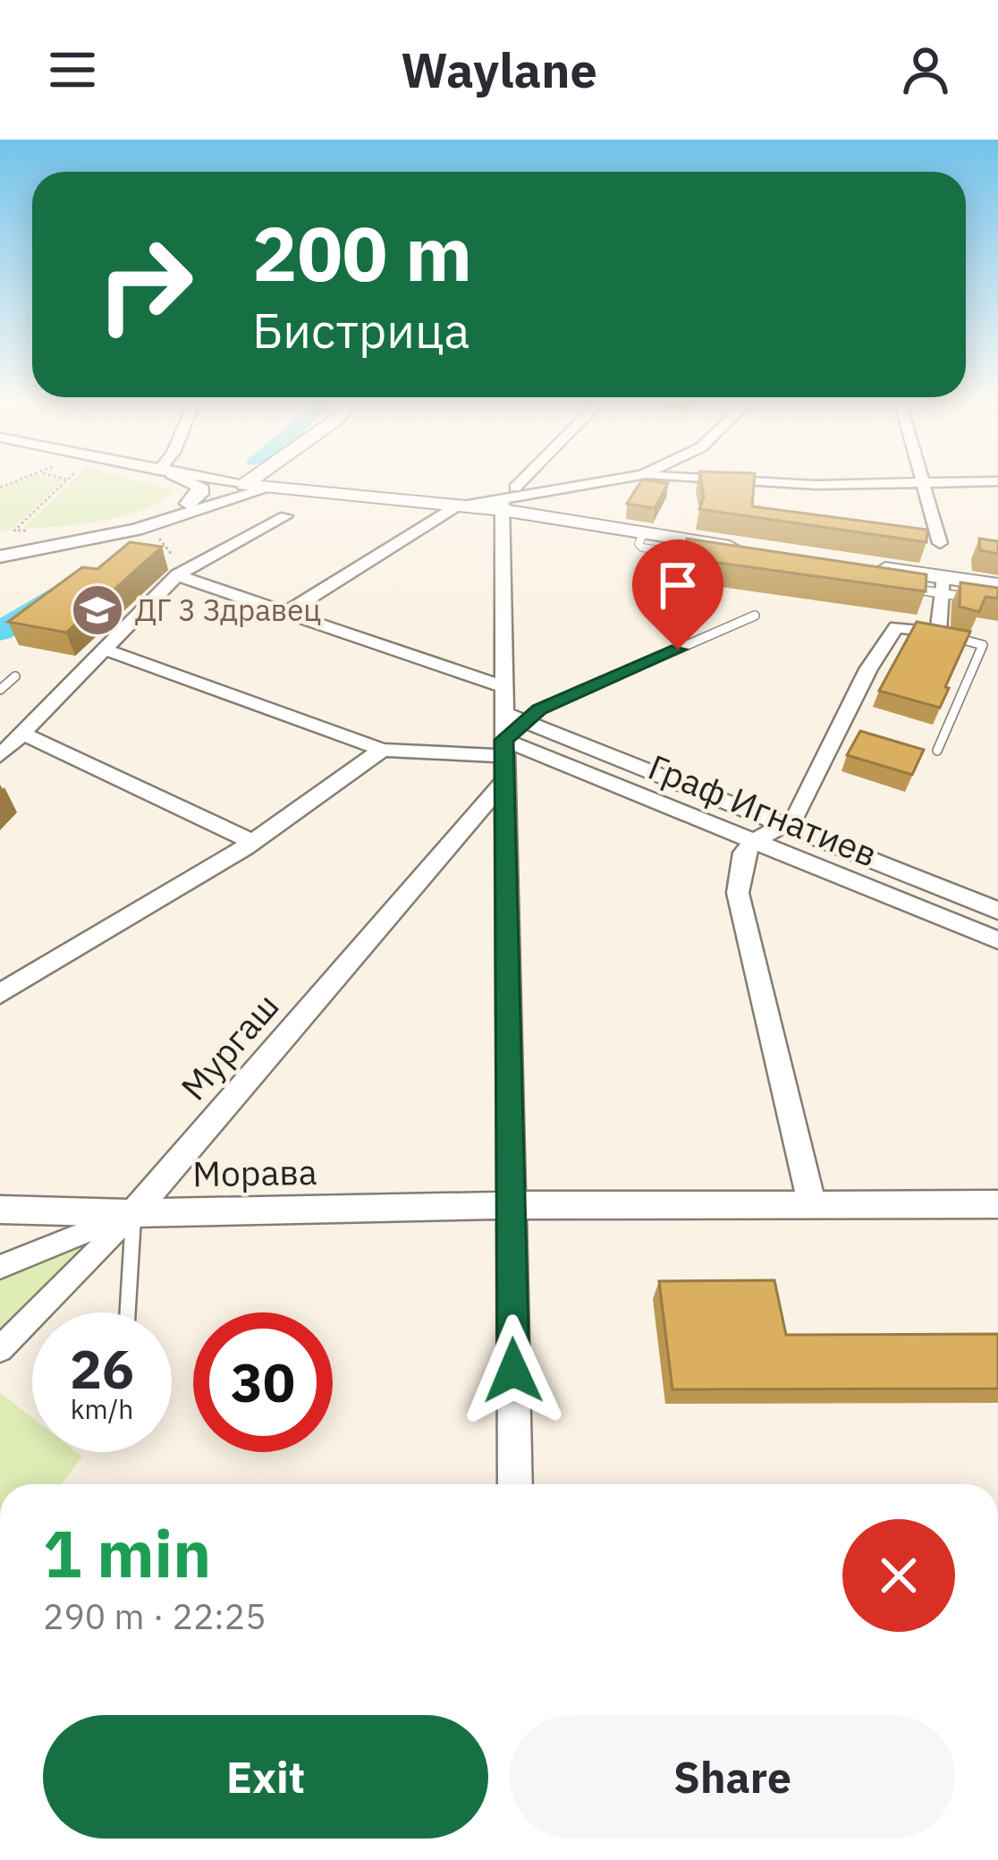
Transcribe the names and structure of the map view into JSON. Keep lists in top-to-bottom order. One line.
{"streets":{"street":["Граф Игнатиев","Мургаш","Морава"]},"crossings":[["Граф Игнатиев","Мургаш"],["Мургаш","Морава"]],"places":{"school or university":["ДГ 3 Здравец"]},"page":{"header":"Waylane","turn":["200 m","Бистрица"],"speed":"26 km/h","limit":"30","heading":["1 min","290 m · 22:25"],"buttons":["Exit","Share"]}}
